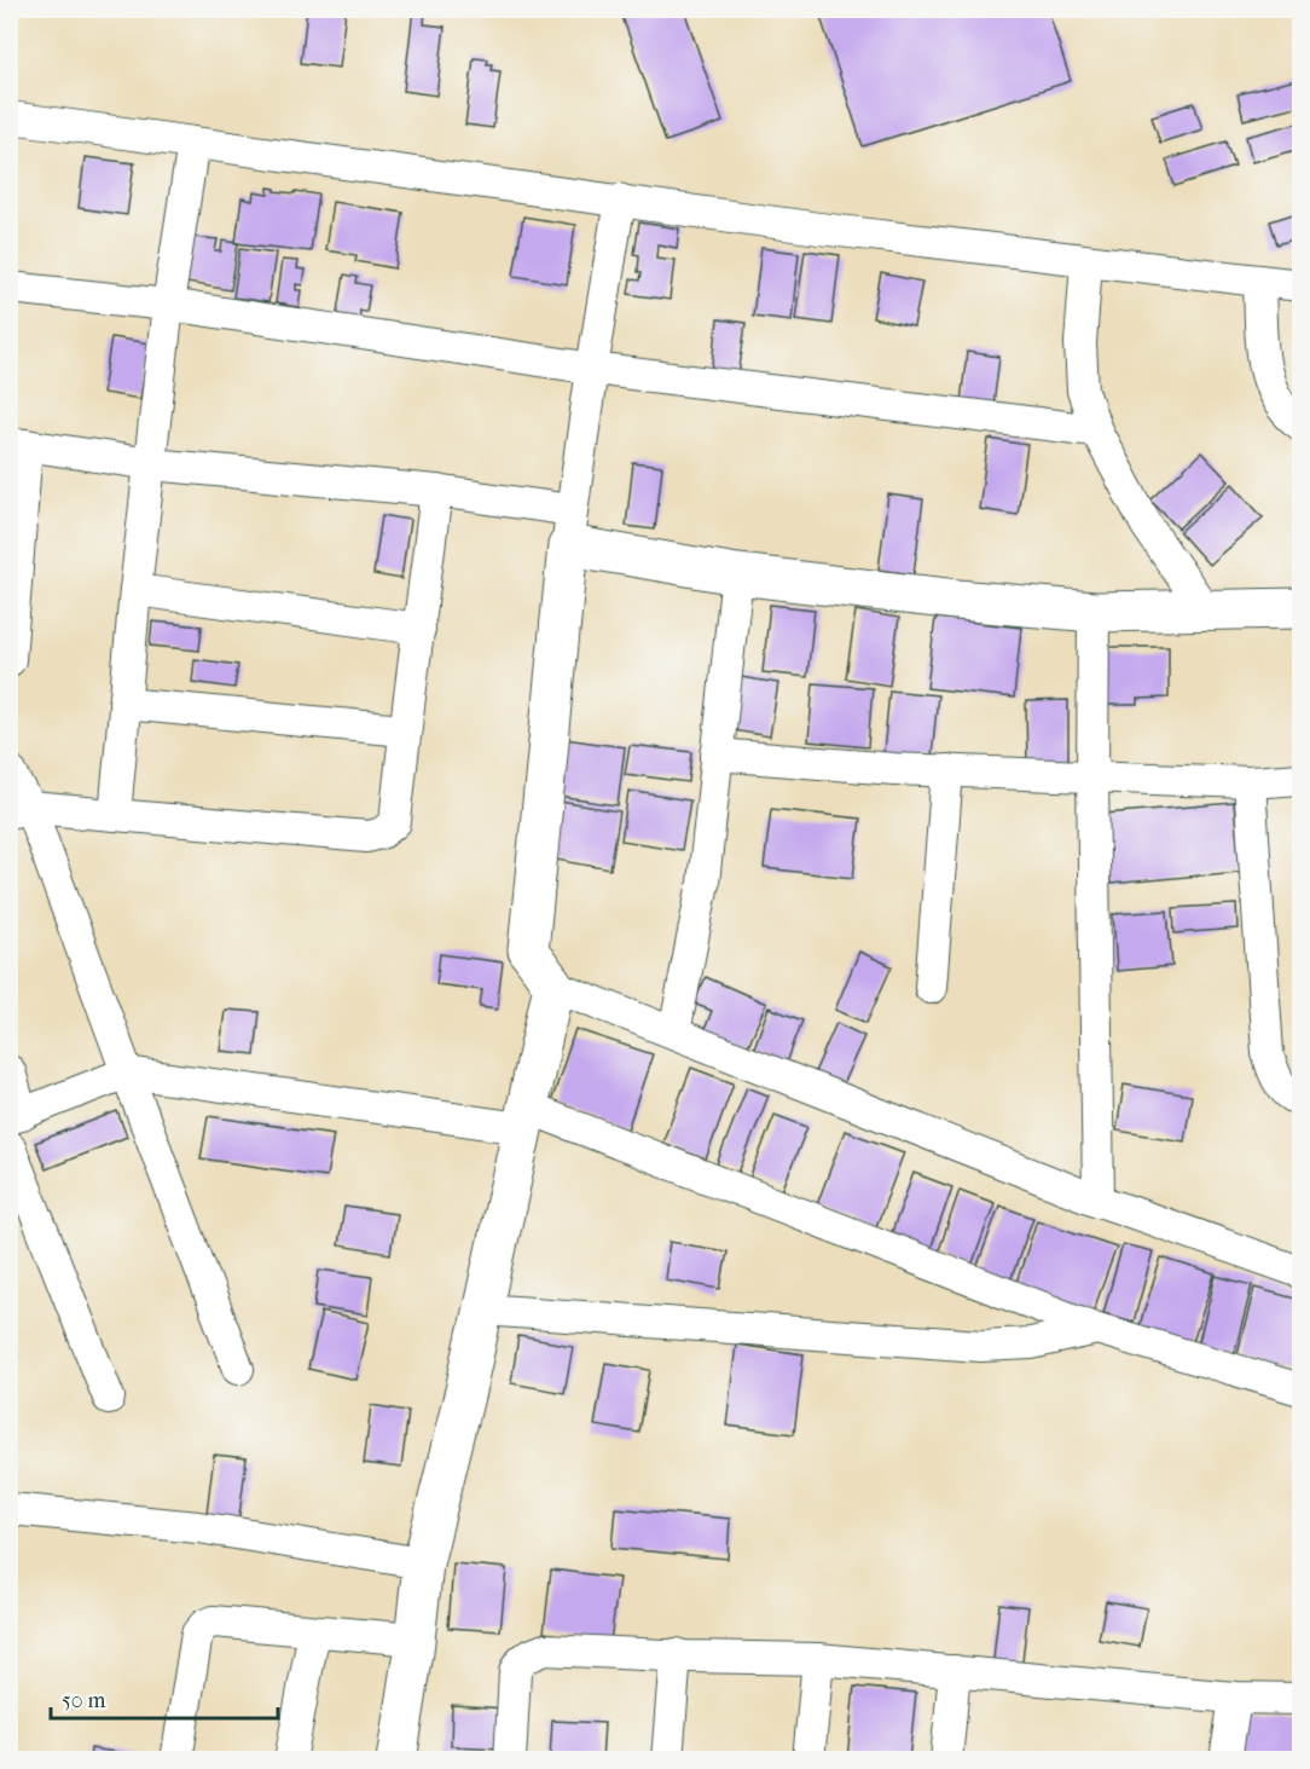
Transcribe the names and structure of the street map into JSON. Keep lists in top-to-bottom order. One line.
{"scale_bar":"50 m"}
